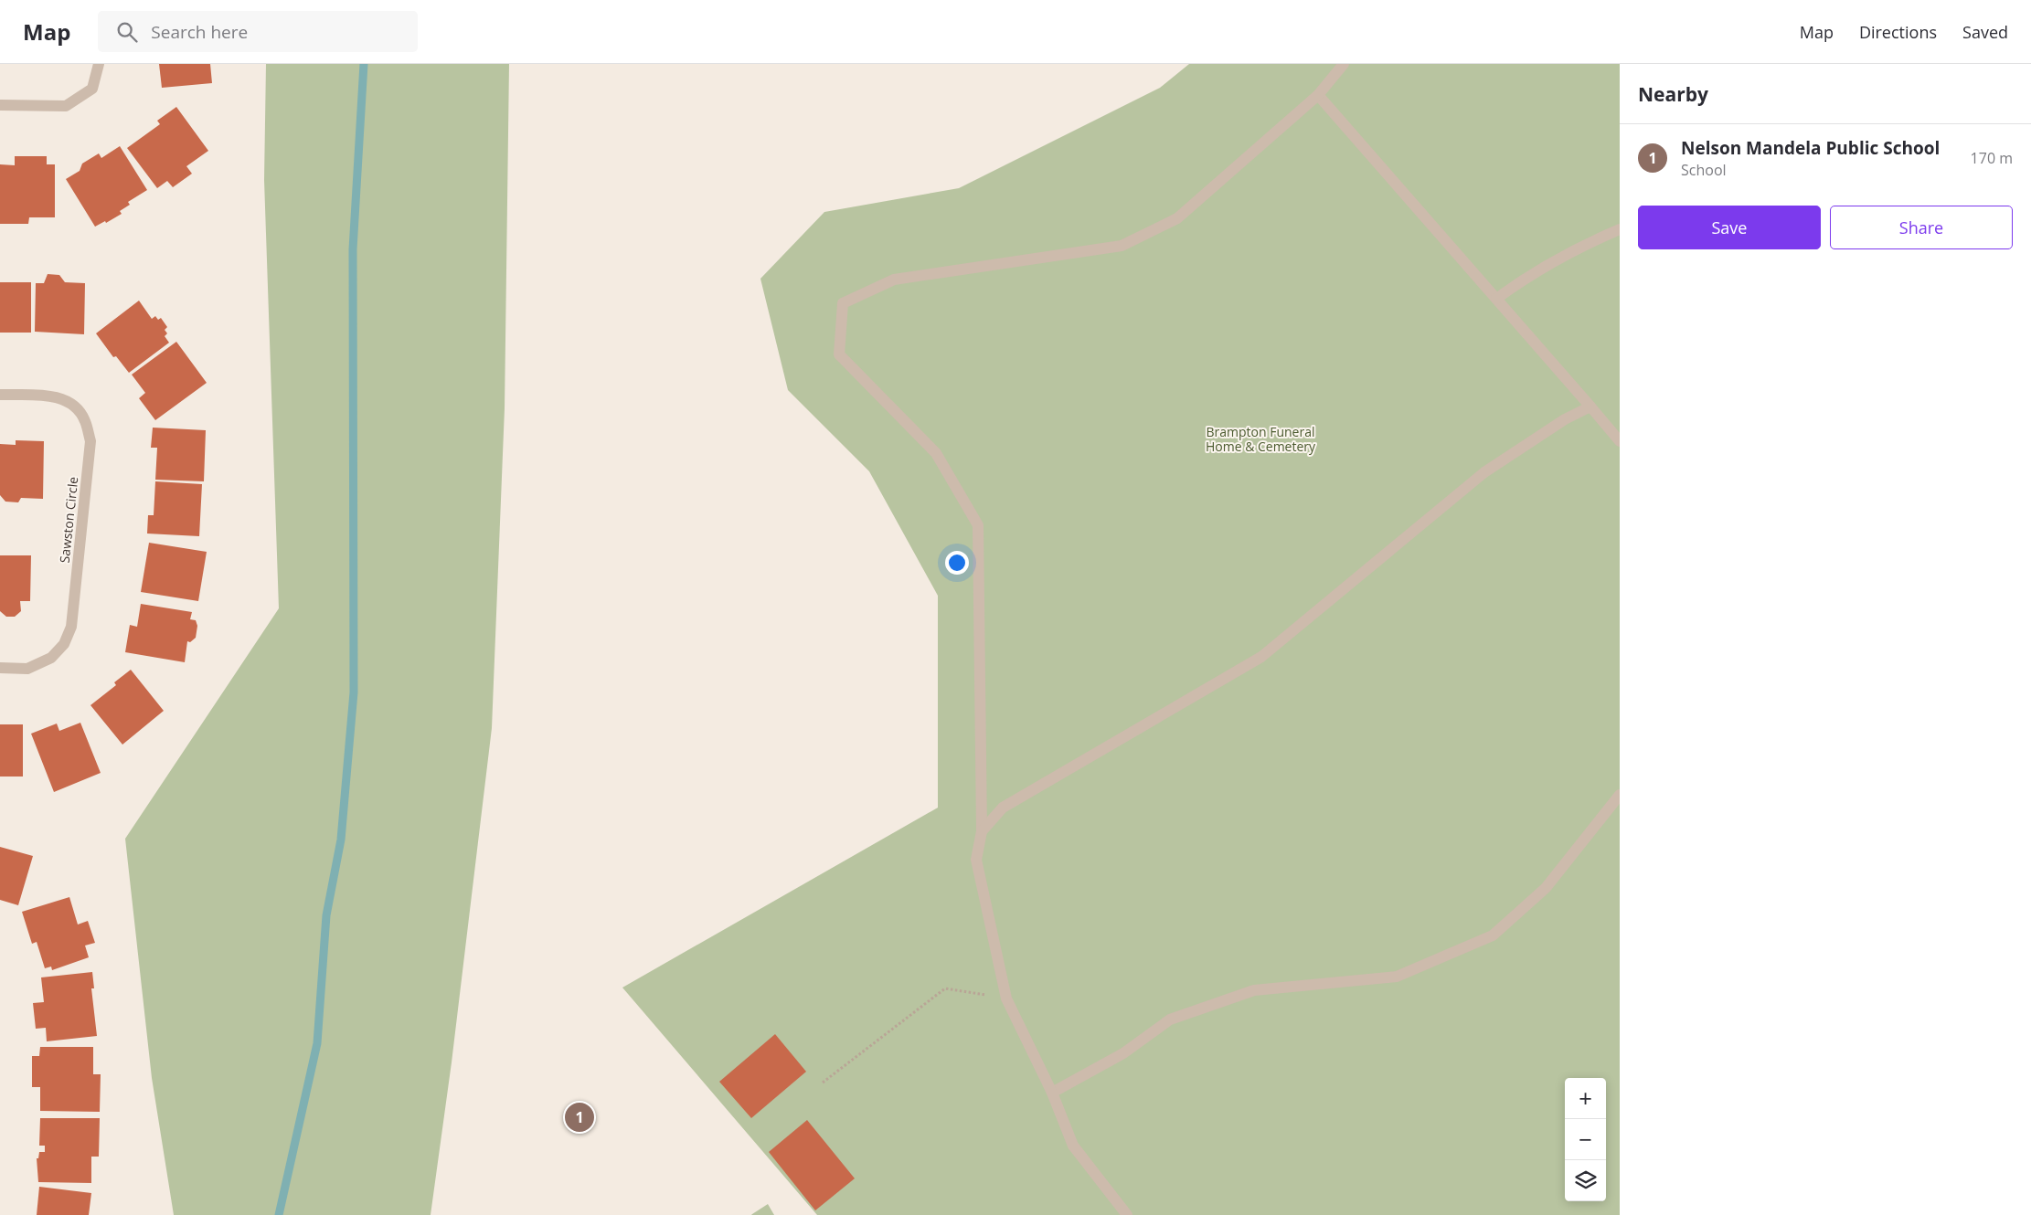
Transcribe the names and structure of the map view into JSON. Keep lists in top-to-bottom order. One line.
{"streets":{"street":["Sawston Circle"]},"parks":["Brampton Funeral Home & Cemetery"],"page":{"header":"Map","search":"Search here","nav":["Map","Directions","Saved"],"heading":"Nearby","list":[{"mark":"1","name":"Nelson Mandela Public School","note":"School","value":"170 m"}],"buttons":["Save","Share"],"map_buttons":["+","−"],"pins":"1"}}
